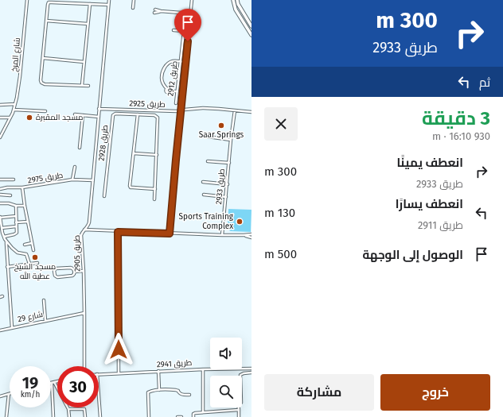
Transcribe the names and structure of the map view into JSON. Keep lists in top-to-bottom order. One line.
{"streets":{"street":["شارع المرخ","طريق 2912","طريق 2925","طريق 2928","طريق 2975","طريق 2933","طريق 2905","شارع 29","طريق 2941"]},"crossings":[["طريق 2925","طريق 2933"],["طريق 2925","طريق 2905"],["طريق 2975","طريق 2905"],["طريق 2905","شارع 29"]],"places":["مسجد المقبرة","Saar Springs","Sports Training Complex","مسجد الشيخ عطية الله"],"page":{"turn":["300 m","طريق 2933"],"then":"ثم","heading":["3 دقيقة","930 m · 16:10"],"list":[{"name":"انعطف يمينًا","note":"طريق 2933","value":"300 m"},{"name":"انعطف يسارًا","note":"طريق 2911","value":"130 m"},{"name":"الوصول إلى الوجهة","value":"500 m"}],"speed":"19 km/h","limit":"30","buttons":["خروج","مشاركة"]}}
